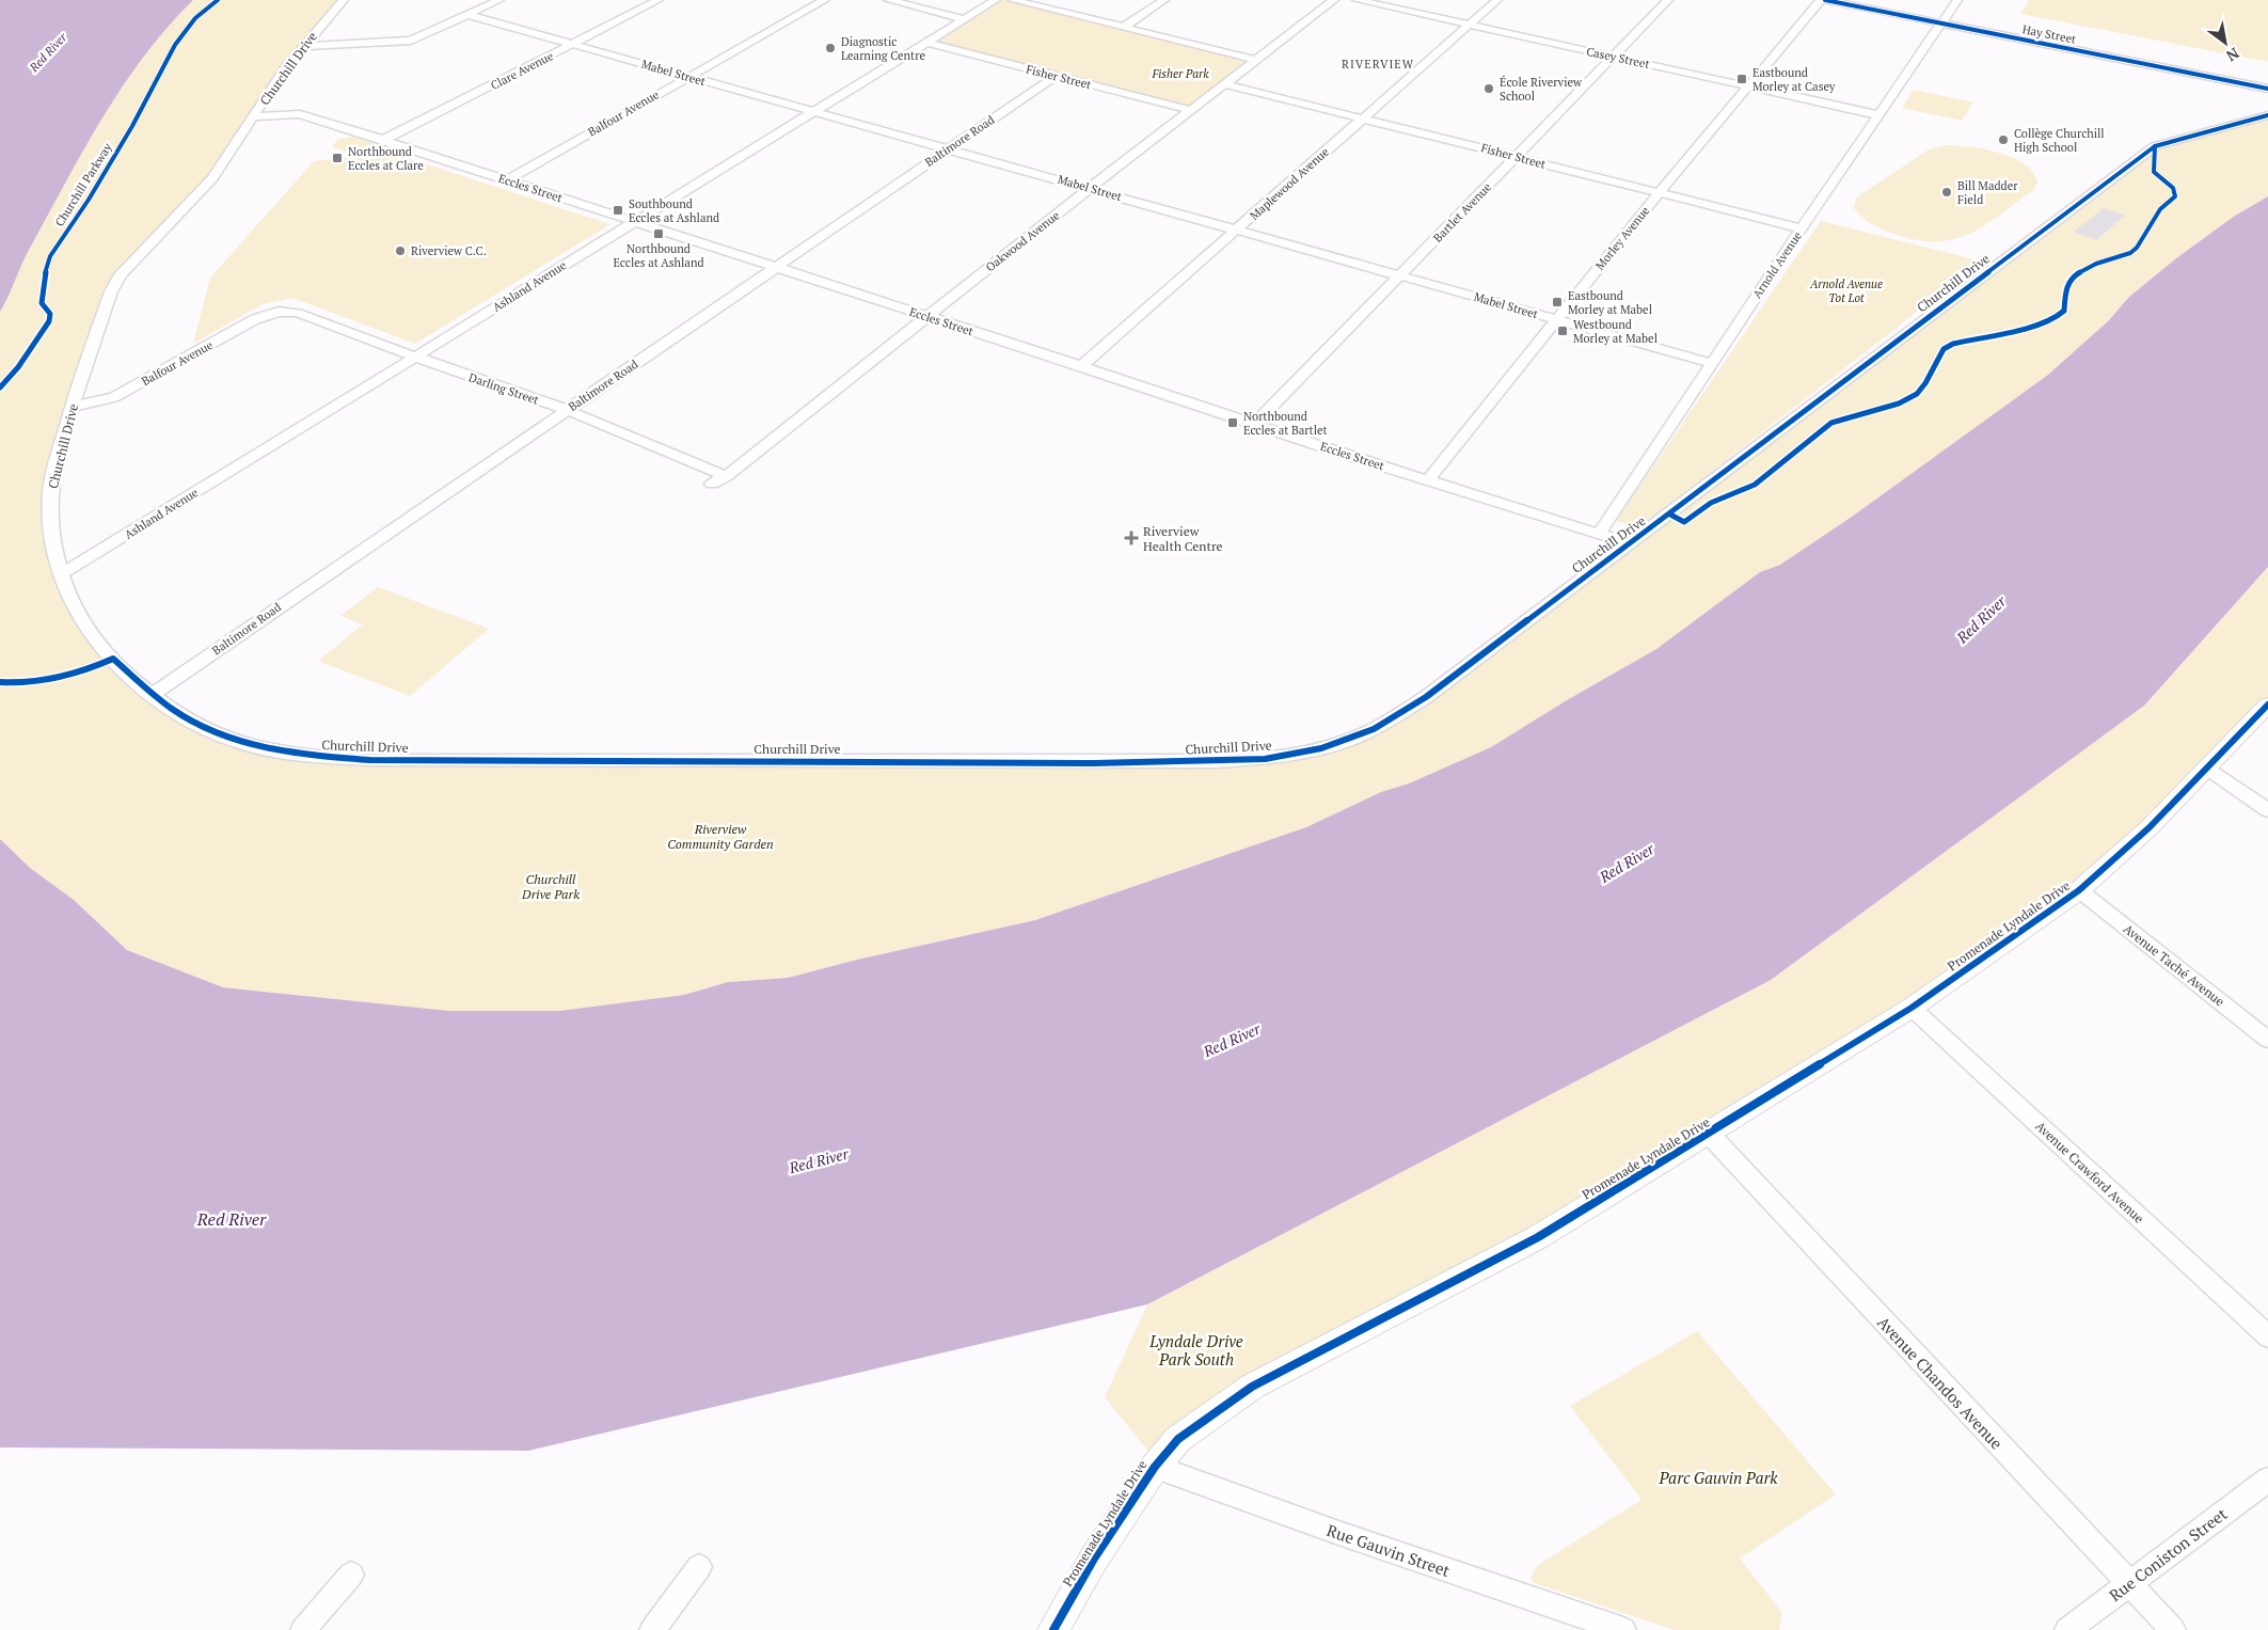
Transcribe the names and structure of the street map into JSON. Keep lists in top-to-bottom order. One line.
{"streets":{"street":["Hay Street","Casey Street","Churchill Drive","Clare Avenue","Mabel Street","Fisher Street","Balfour Avenue","Baltimore Road","Maplewood Avenue","Eccles Street","Bartlet Avenue","Morley Avenue","Oakwood Avenue","Arnold Avenue","Ashland Avenue","Darling Street","Promenade Lyndale Drive","Avenue Taché Avenue","Avenue Crawford Avenue","Avenue Chandos Avenue","Rue Gauvin Street","Rue Coniston Street"],"cycle path":["Churchill Parkway"]},"crossings":[["Hay Street","Arnold Avenue"],["Casey Street","Maplewood Avenue"],["Casey Street","Bartlet Avenue"],["Casey Street","Morley Avenue"],["Casey Street","Arnold Avenue"],["Churchill Drive","Balfour Avenue"],["Churchill Drive","Baltimore Road"],["Churchill Drive","Eccles Street"],["Churchill Drive","Ashland Avenue"],["Clare Avenue","Mabel Street"],["Clare Avenue","Eccles Street"],["Mabel Street","Balfour Avenue"],["Mabel Street","Baltimore Road"],["Mabel Street","Maplewood Avenue"],["Mabel Street","Bartlet Avenue"],["Mabel Street","Morley Avenue"],["Mabel Street","Oakwood Avenue"],["Mabel Street","Arnold Avenue"],["Mabel Street","Ashland Avenue"],["Fisher Street","Baltimore Road"],["Fisher Street","Maplewood Avenue"],["Fisher Street","Bartlet Avenue"],["Fisher Street","Morley Avenue"],["Fisher Street","Oakwood Avenue"],["Fisher Street","Arnold Avenue"],["Fisher Street","Ashland Avenue"],["Balfour Avenue","Eccles Street"],["Balfour Avenue","Darling Street"],["Baltimore Road","Eccles Street"],["Baltimore Road","Darling Street"],["Maplewood Avenue","Eccles Street"],["Eccles Street","Bartlet Avenue"],["Eccles Street","Morley Avenue"],["Eccles Street","Oakwood Avenue"],["Eccles Street","Arnold Avenue"],["Eccles Street","Ashland Avenue"],["Oakwood Avenue","Darling Street"],["Ashland Avenue","Darling Street"],["Promenade Lyndale Drive","Avenue Taché Avenue"],["Promenade Lyndale Drive","Avenue Crawford Avenue"],["Promenade Lyndale Drive","Avenue Chandos Avenue"],["Promenade Lyndale Drive","Rue Gauvin Street"],["Avenue Chandos Avenue","Rue Coniston Street"]],"districts":["RIVERVIEW"],"water":["Red River"],"parks":["Fisher Park","Arnold Avenue Tot Lot","Riverview Community Garden","Churchill Drive Park","Lyndale Drive Park South","Parc Gauvin Park"],"places":{"other":["Diagnostic Learning Centre","École Riverview School","Collège Churchill High School","Bill Madder Field","Riverview C.C."],"transit":["Eastbound Morley at Casey","Northbound Eccles at Clare","Southbound Eccles at Ashland","Northbound Eccles at Ashland","Eastbound Morley at Mabel","Westbound Morley at Mabel","Northbound Eccles at Bartlet"],"health":["Riverview Health Centre"]},"north":"bottom right"}
